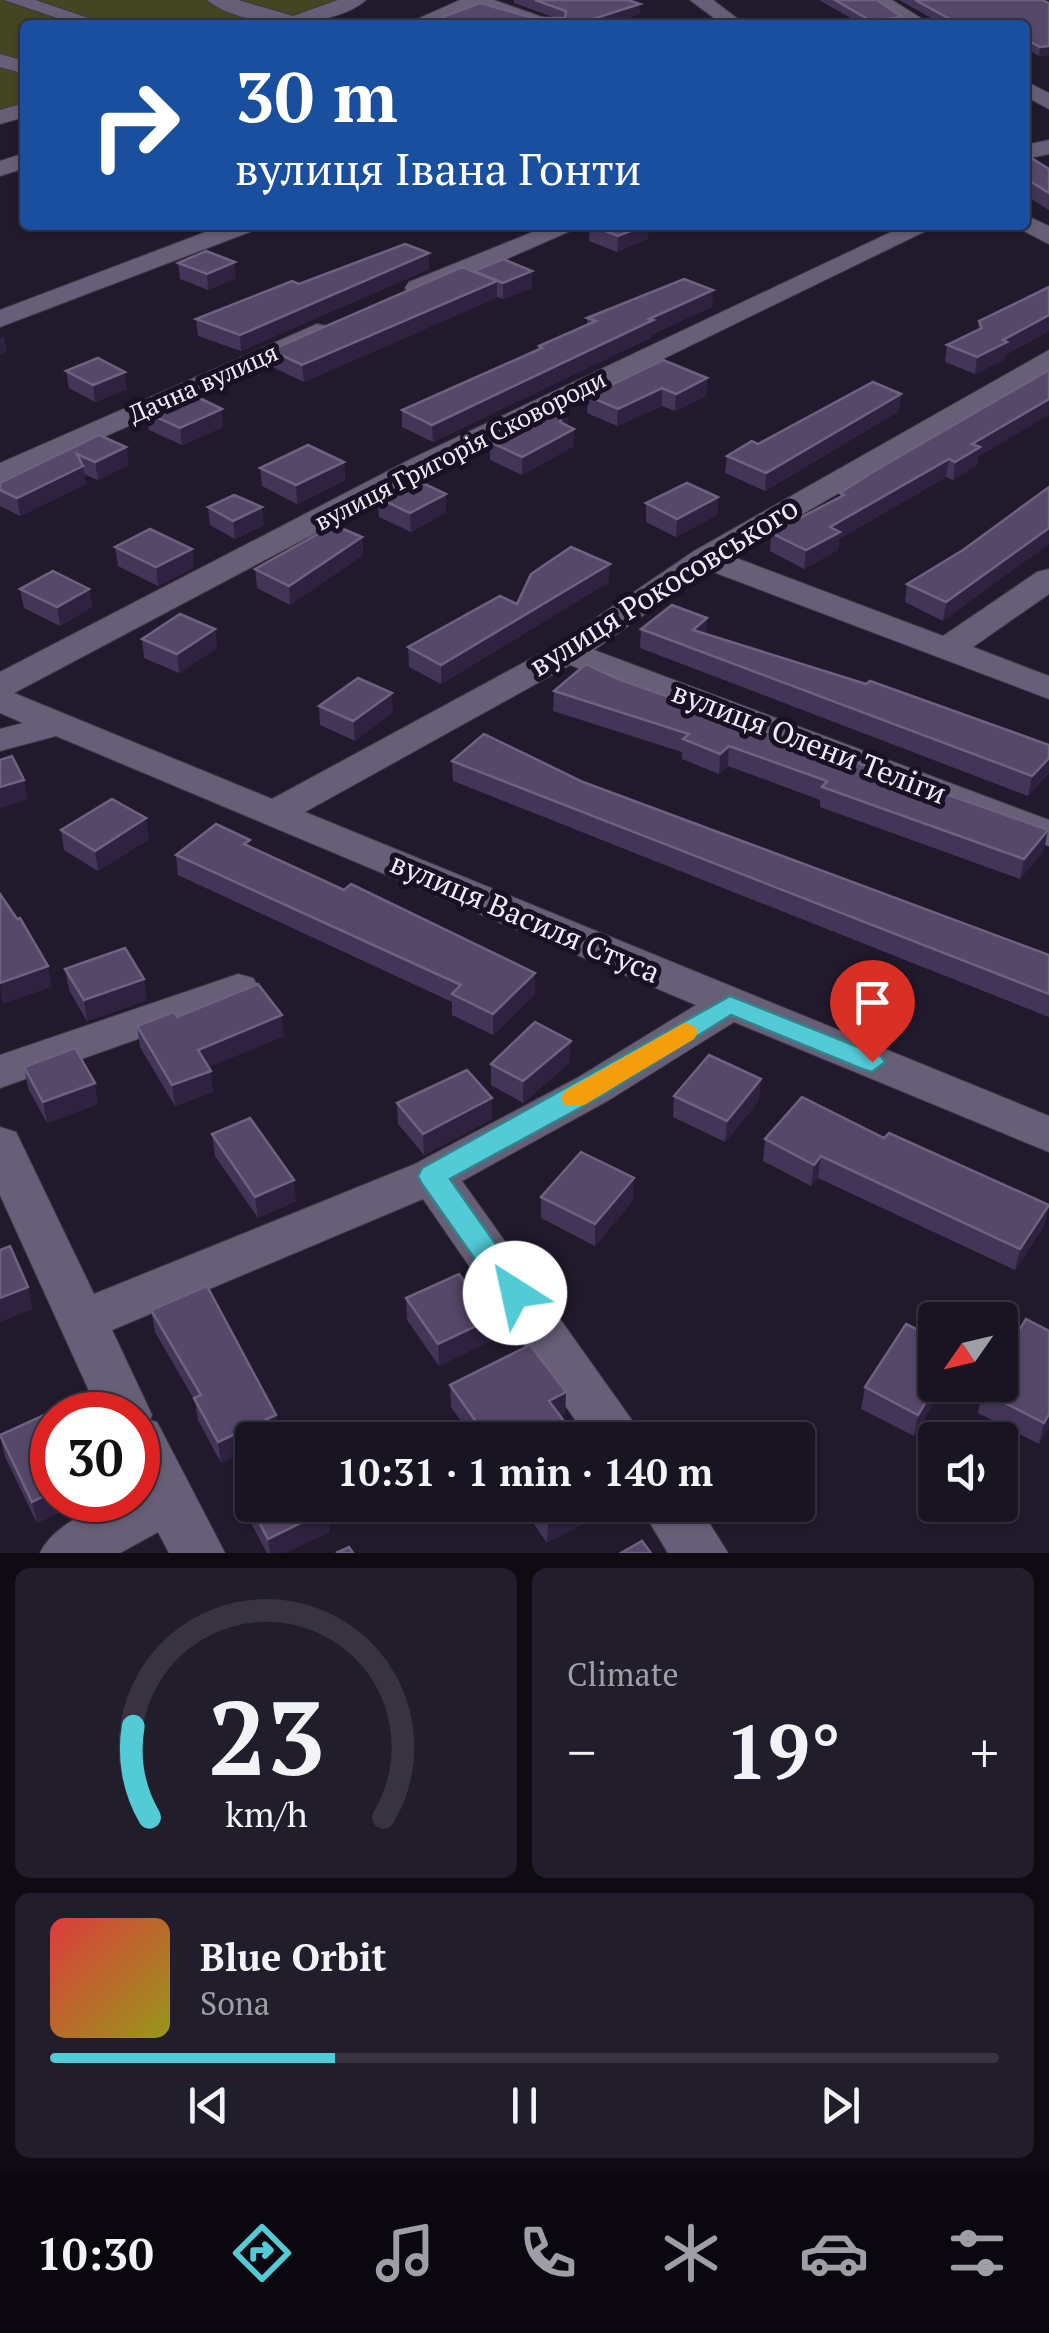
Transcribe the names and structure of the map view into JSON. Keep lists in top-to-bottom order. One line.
{"streets":{"street":["Дачна вулиця","вулиця Григорія Сковороди","вулиця Рокосовського","вулиця Олени Теліги","вулиця Василя Стуса"]},"crossings":[["вулиця Рокосовського","вулиця Олени Теліги"],["вулиця Рокосовського","вулиця Василя Стуса"]],"north":"bottom left","page":{"turn":["30 m","вулиця Івана Гонти"],"limit":"30","trip":"10:31 · 1 min · 140 m","tile":"Climate","heat":["−","19°","+"],"song":["Blue Orbit","Sona"],"tabs":"10:30","gauge":["23","km/h"]}}
